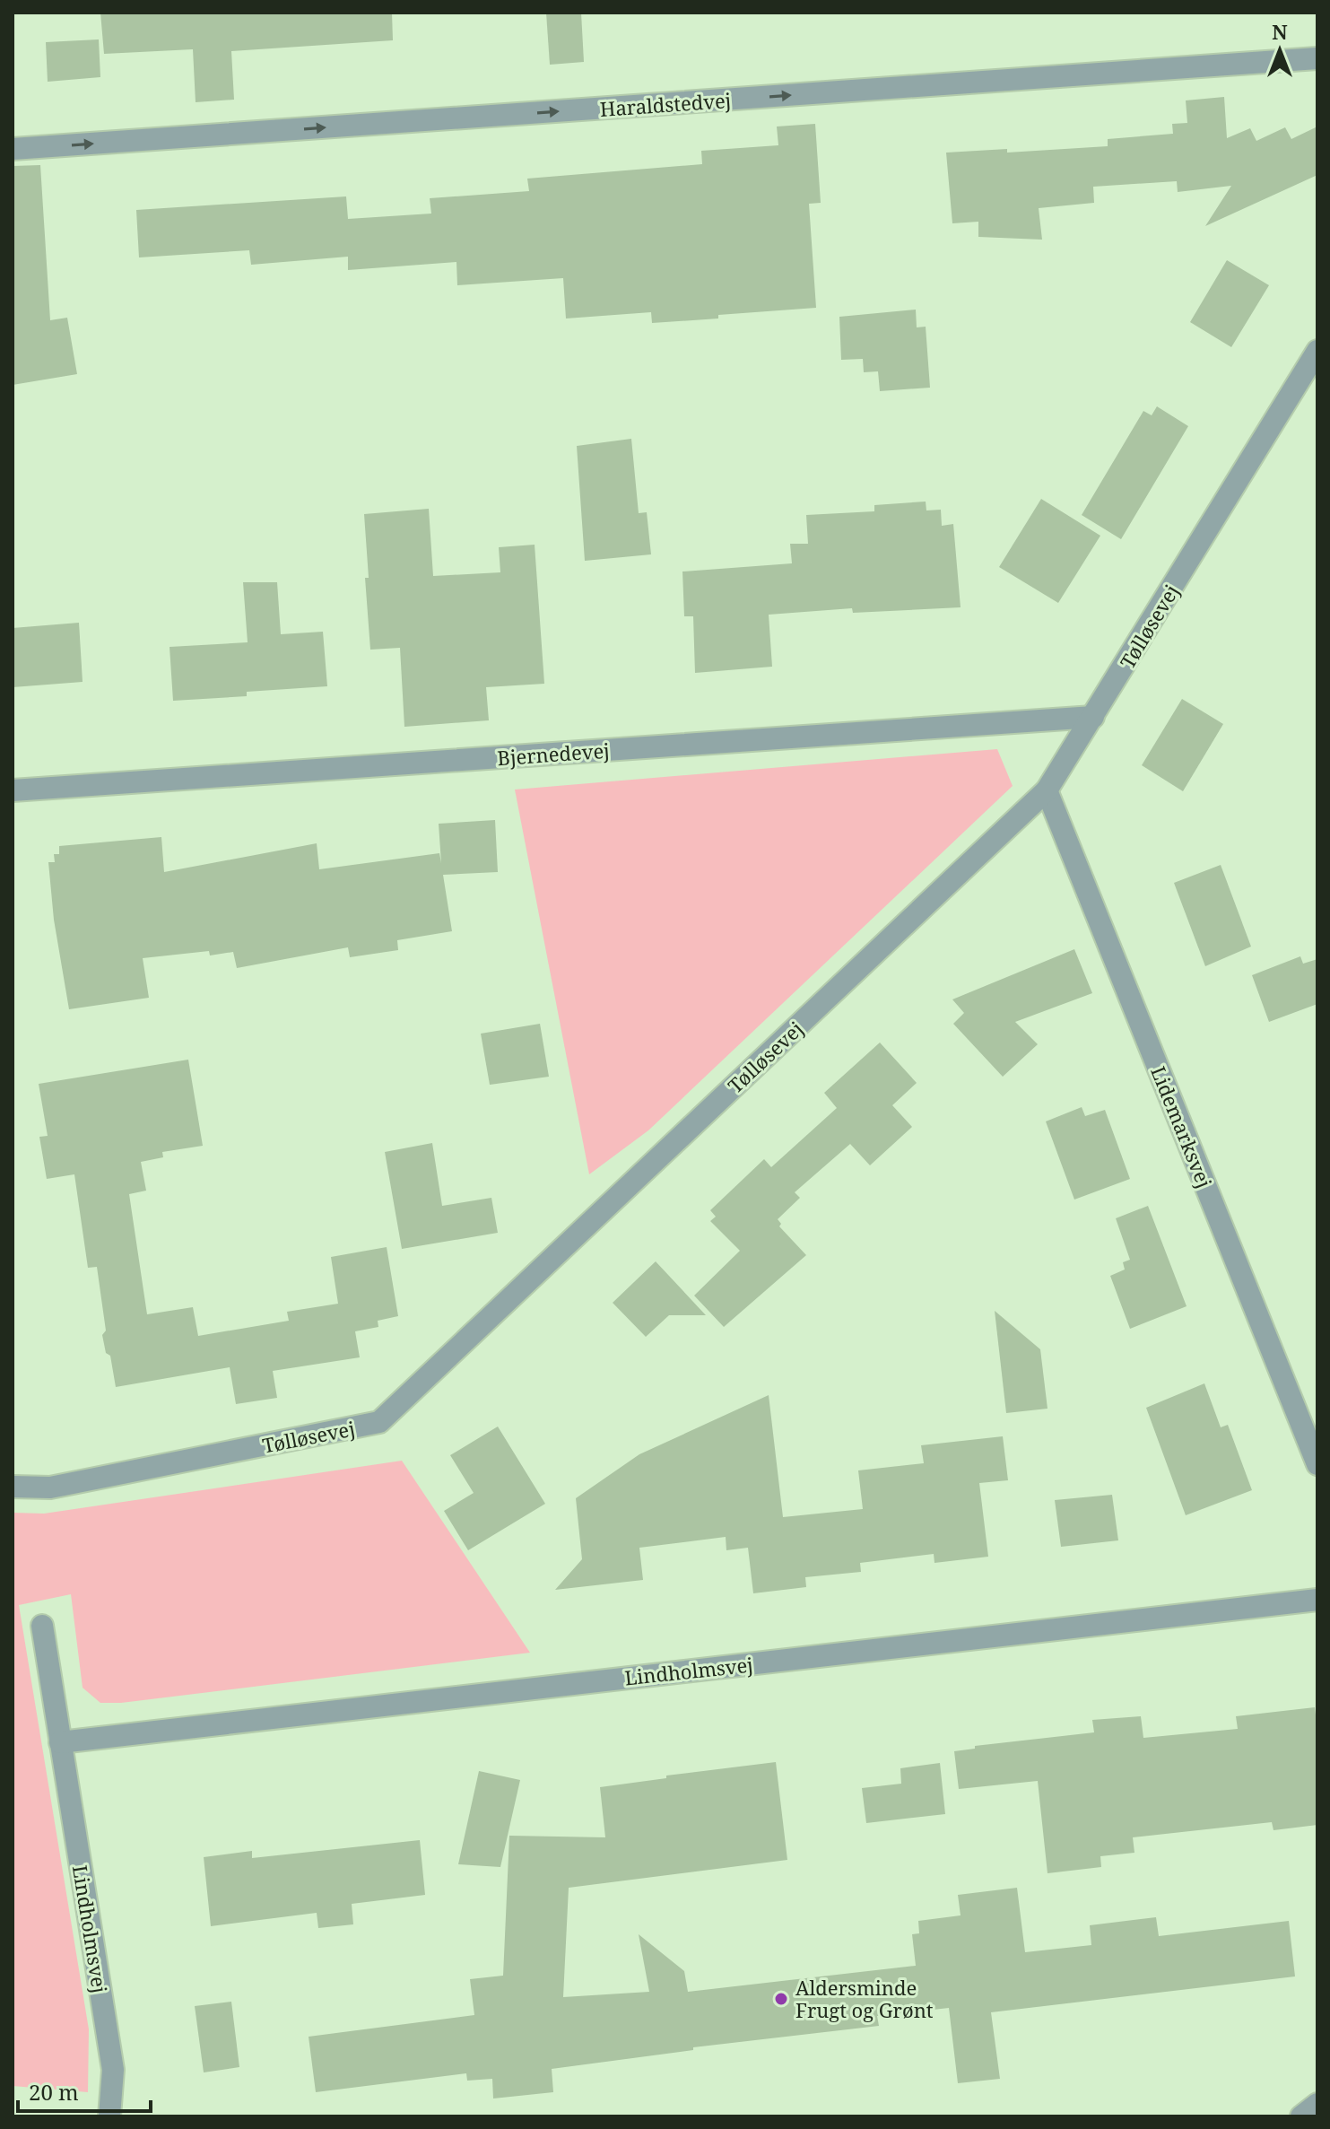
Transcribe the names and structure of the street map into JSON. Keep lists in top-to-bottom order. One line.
{"streets":{"street":["Haraldstedvej","Tølløsevej","Bjernedevej","Lidemarksvej","Lindholmsvej"]},"crossings":[["Tølløsevej","Bjernedevej"],["Tølløsevej","Lidemarksvej"]],"one_way":["Haraldstedvej"],"places":["Aldersminde Frugt og Grønt"],"scale_bar":"20 m","north":"top"}
